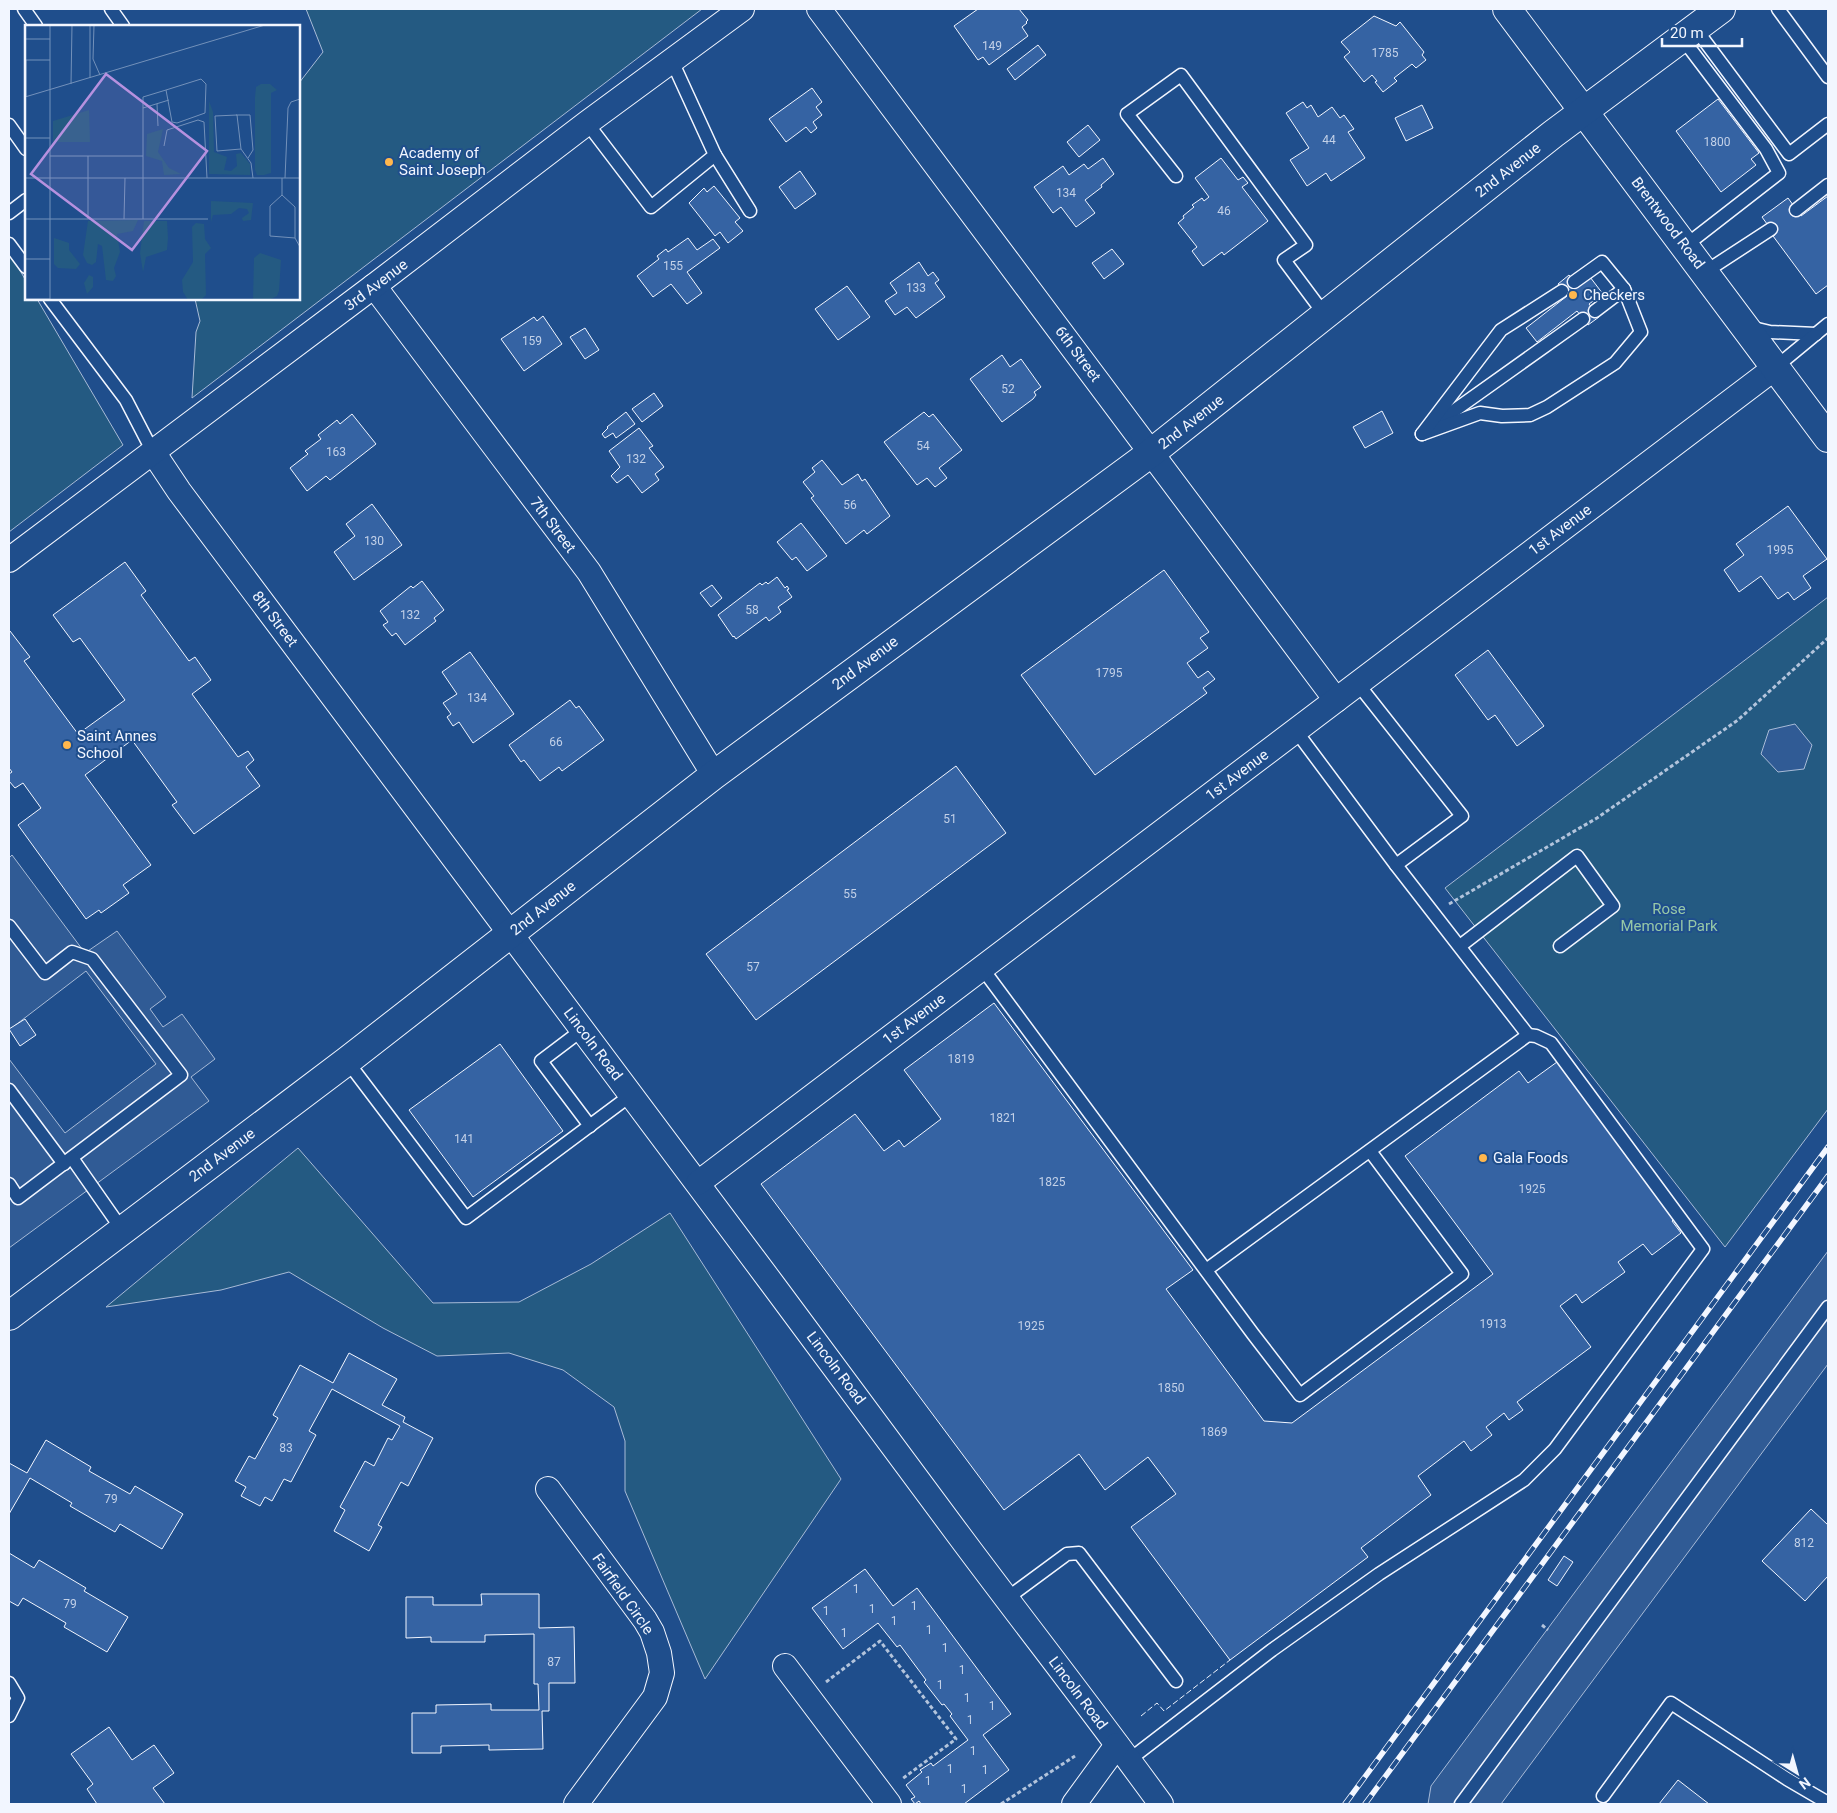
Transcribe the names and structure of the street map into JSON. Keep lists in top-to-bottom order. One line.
{"streets":{"street":["2nd Avenue","Brentwood Road","3rd Avenue","6th Street","7th Street","1st Avenue","8th Street","Lincoln Road","Fairfield Circle"]},"crossings":[["2nd Avenue","Brentwood Road"],["2nd Avenue","6th Street"],["2nd Avenue","7th Street"],["2nd Avenue","8th Street"],["2nd Avenue","Lincoln Road"],["Brentwood Road","1st Avenue"],["3rd Avenue","7th Street"],["3rd Avenue","8th Street"],["6th Street","1st Avenue"],["1st Avenue","Lincoln Road"],["8th Street","Lincoln Road"]],"parks":["Rose Memorial Park"],"places":["Academy of Saint Joseph","Checkers","Saint Annes School","Gala Foods"],"house_numbers":["149","1785","44","1800","134","46","155","133","159","52","54","163","132","56","130","1995","58","132","1795","134","66","51","55","57","1819","1821","141","1825","1925","1913","1925","1850","1869","83","79","812","1","79","1","1","1","1","1","1","1","87","1","1","1","1","1","1","1","1","1","1"],"scale_bar":"20 m","north":"bottom right"}
